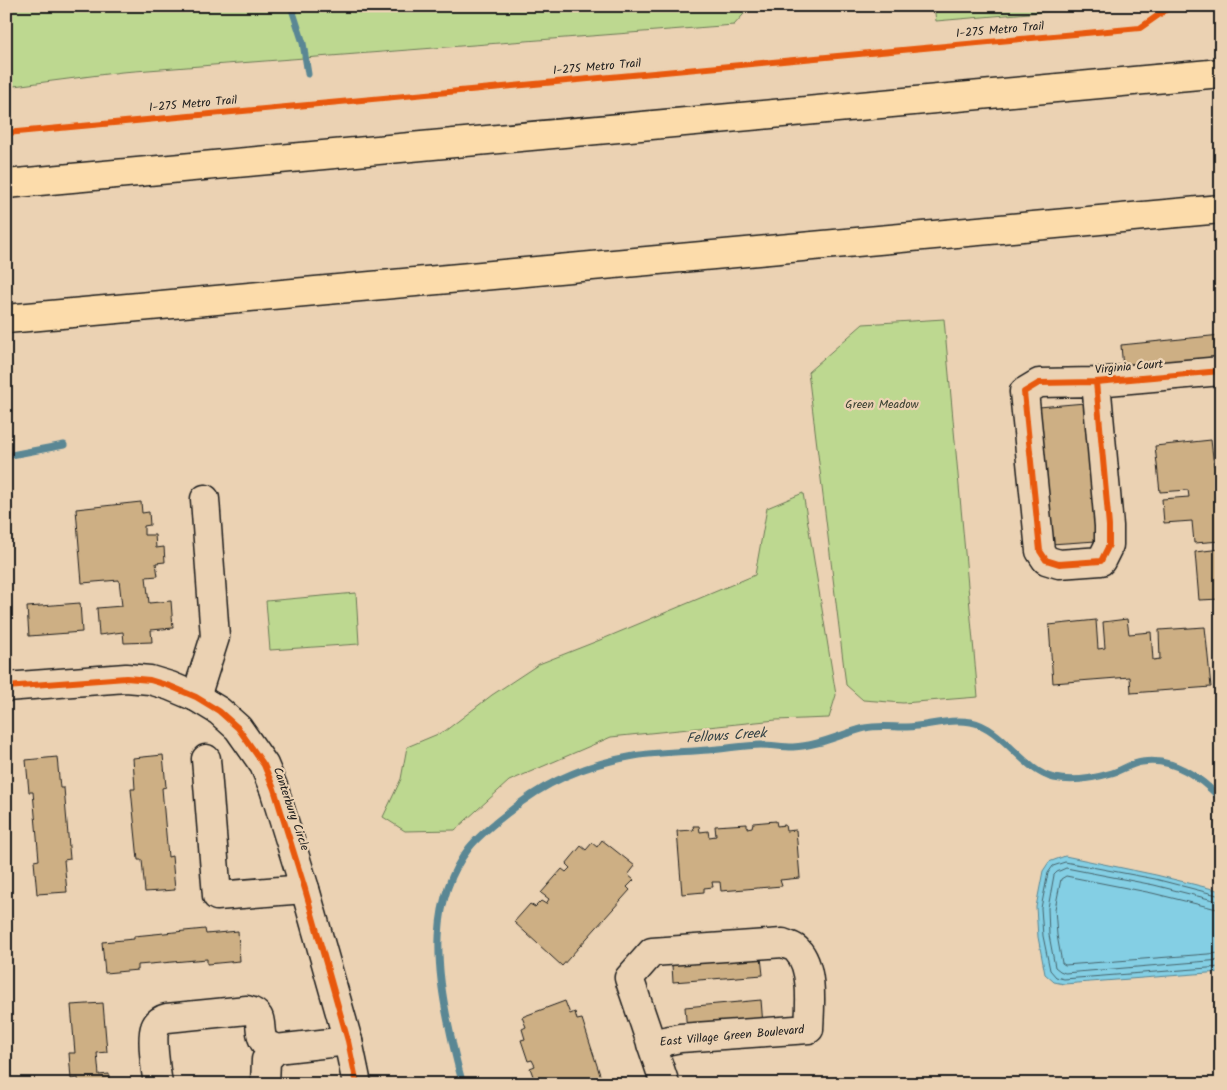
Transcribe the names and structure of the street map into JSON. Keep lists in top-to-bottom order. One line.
{"streets":{"street":["Virginia Court","Canterbury Circle","East Village Green Boulevard"],"cycle path":["I-275 Metro Trail"]},"water":["Fellows Creek"],"parks":["Green Meadow"]}
